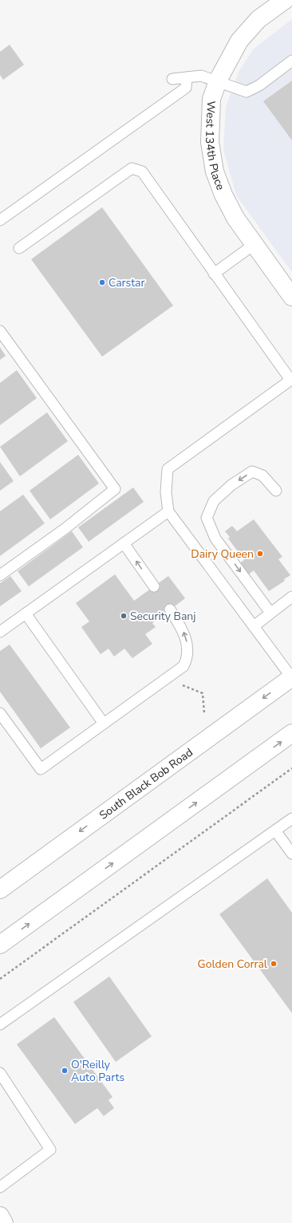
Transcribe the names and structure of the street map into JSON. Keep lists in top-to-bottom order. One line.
{"streets":{"main road":["West 134th Place","South Black Bob Road"]},"places":["Carstar","Dairy Queen","Security Banj","Golden Corral","O'Reilly Auto Parts"]}
